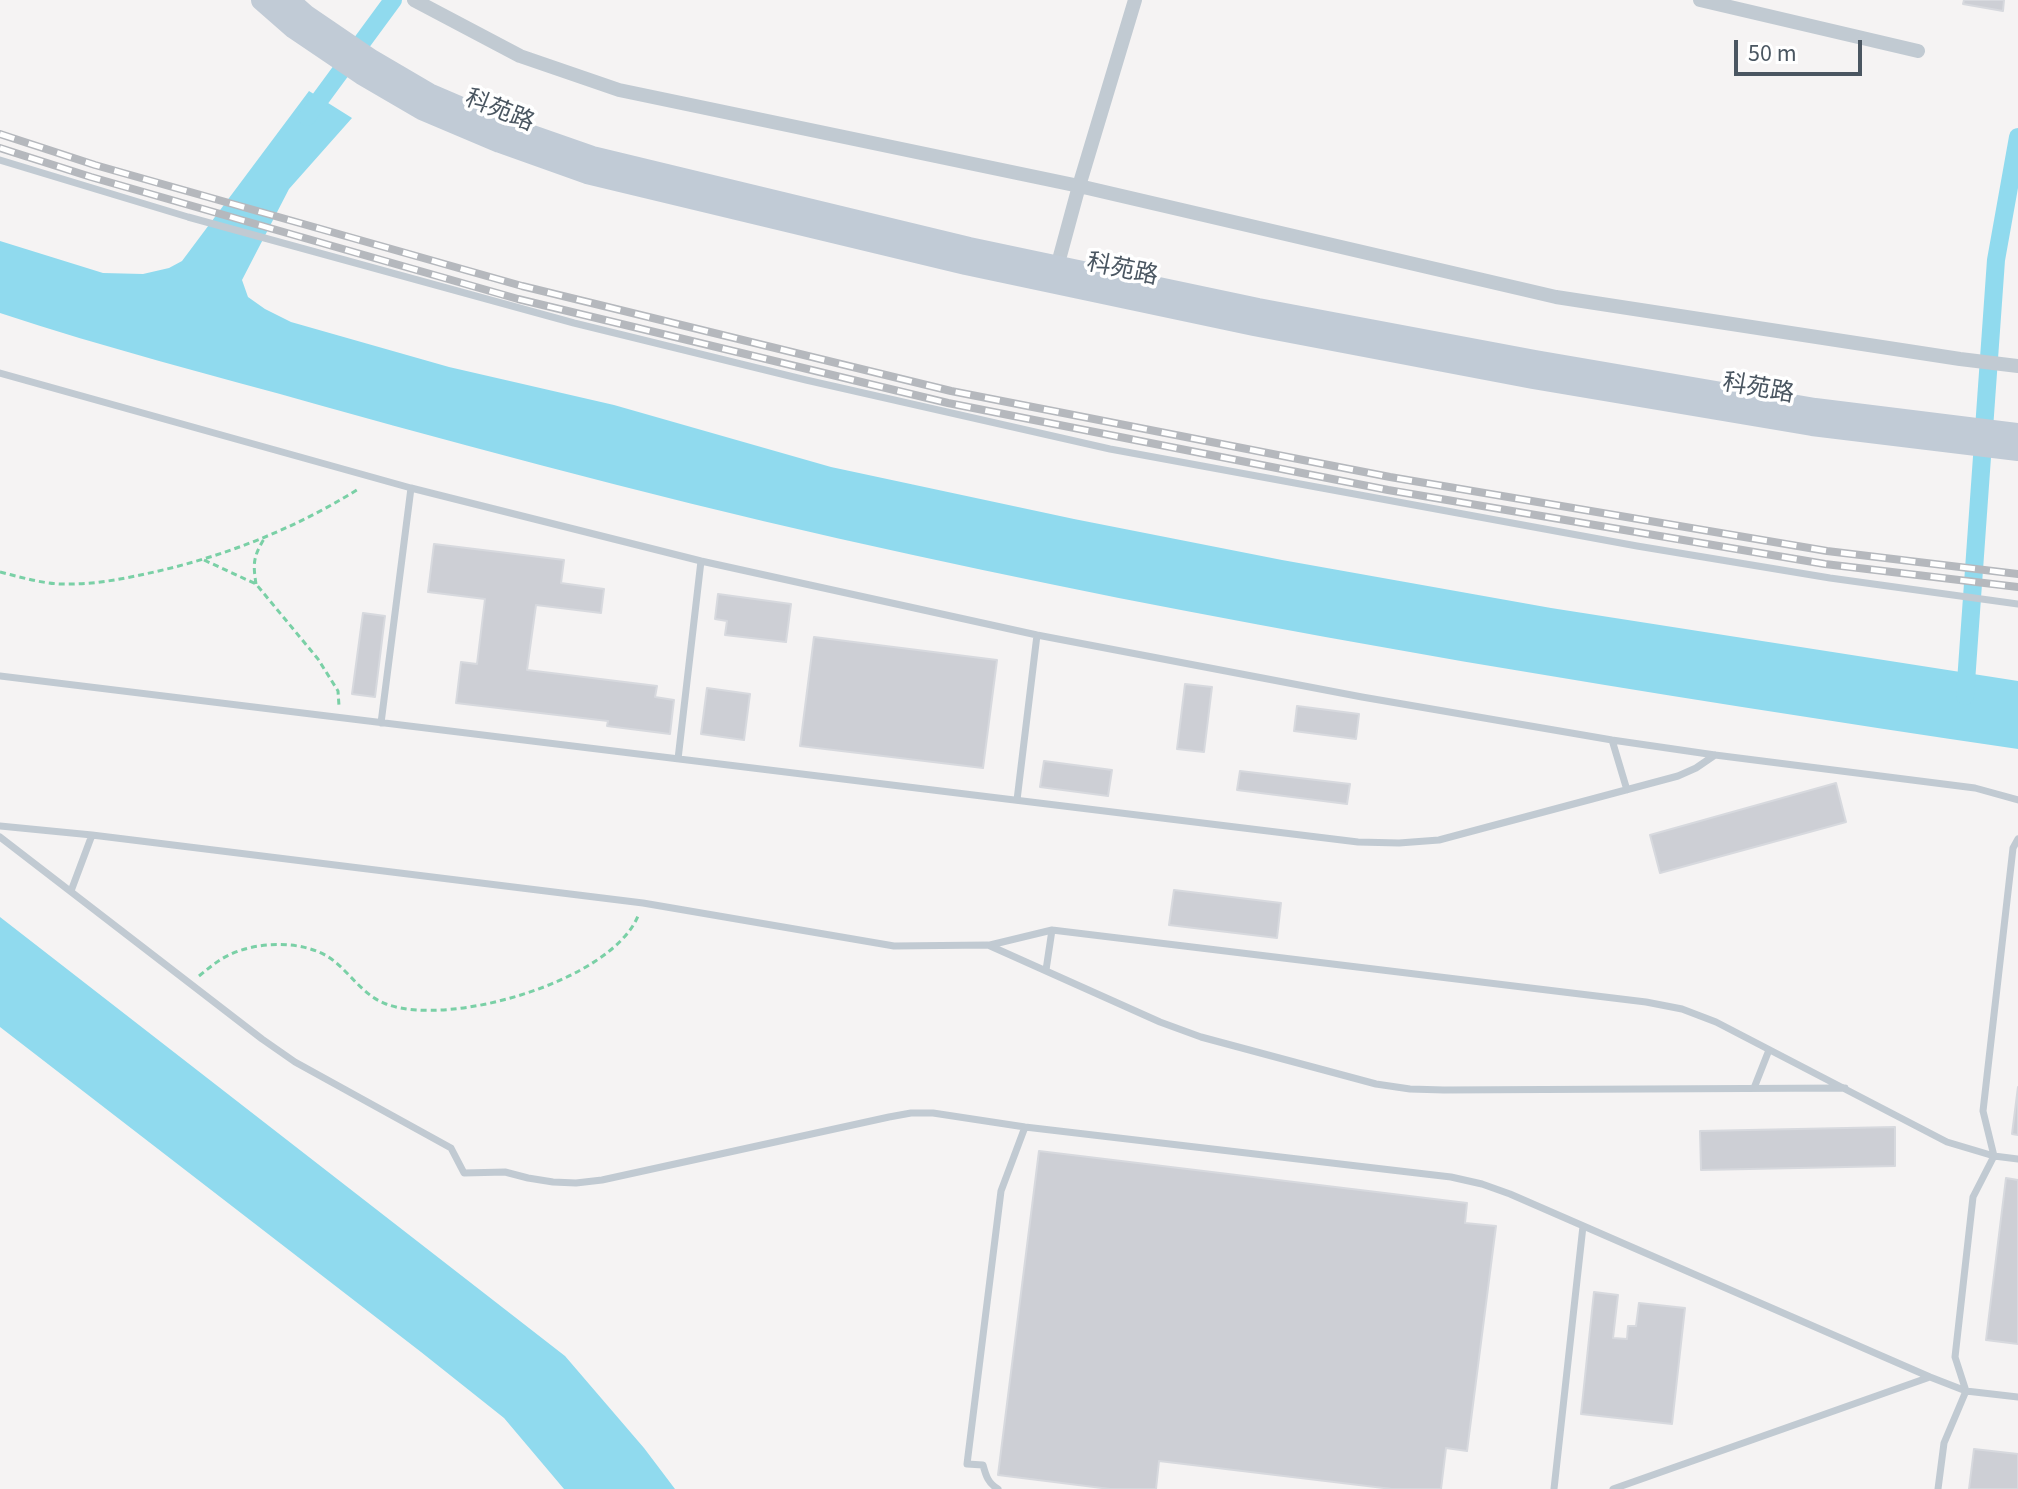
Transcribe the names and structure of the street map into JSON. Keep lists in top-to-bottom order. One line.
{"streets":{"street":["科苑路"]},"scale_bar":"50 m"}
